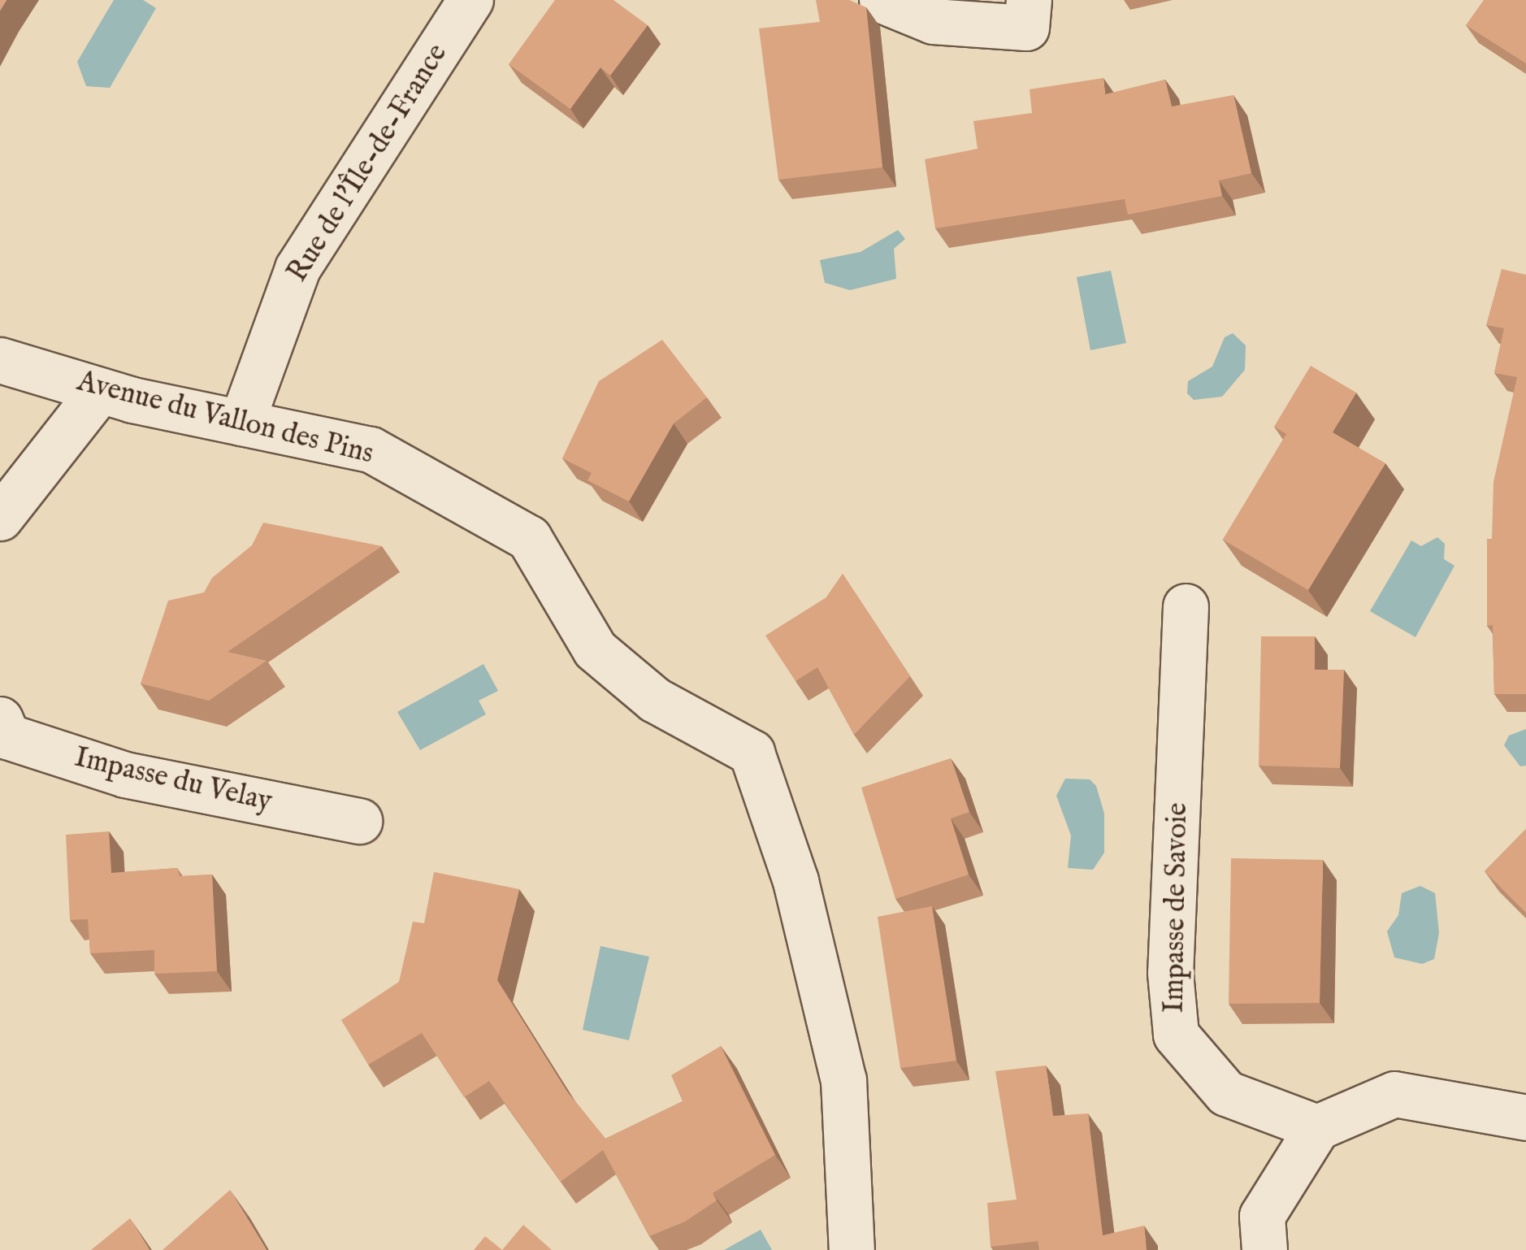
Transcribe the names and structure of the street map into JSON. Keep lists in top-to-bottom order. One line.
{"streets":{"street":["Rue de l'Île-de-France","Avenue du Vallon des Pins","Impasse du Velay","Impasse de Savoie"]},"crossings":[["Rue de l'Île-de-France","Avenue du Vallon des Pins"]]}
